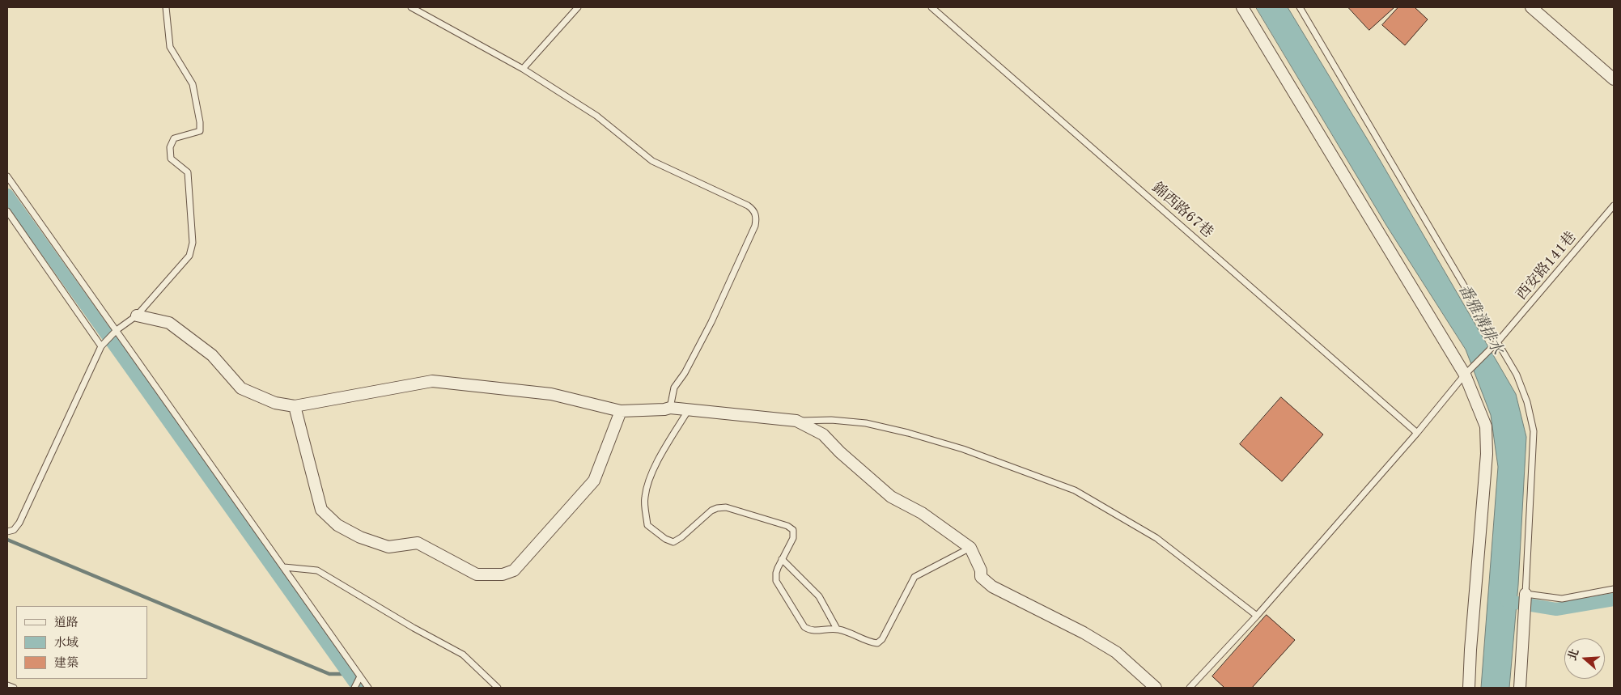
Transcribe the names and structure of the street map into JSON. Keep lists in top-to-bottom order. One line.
{"streets":{"lane":["錦西路67巷","西安路141巷"]},"crossings":[["錦西路67巷","西安路141巷"]],"water":["番雅溝排水"],"legend":["道路","水域","建築"],"north":"left"}
